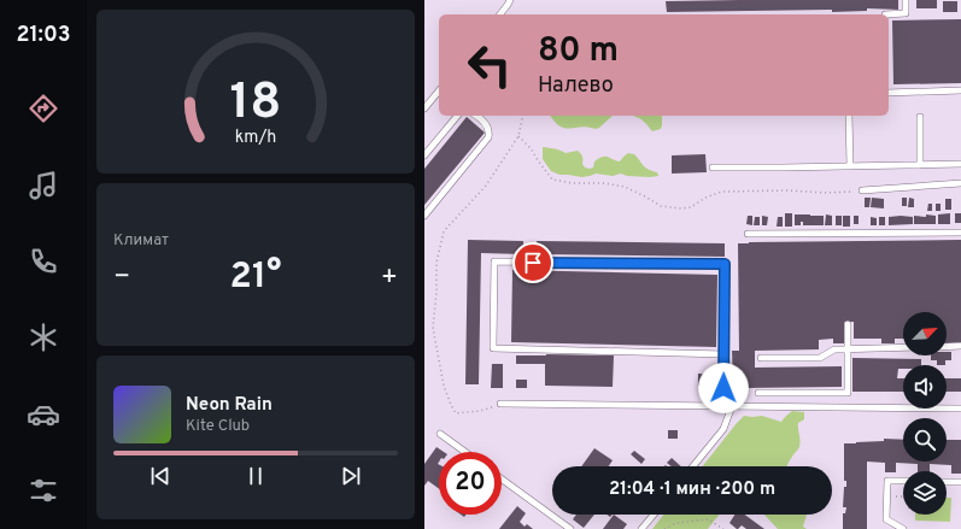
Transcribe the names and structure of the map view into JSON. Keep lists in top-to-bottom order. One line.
{"north":"top right","page":{"tabs":"21:03","turn":["80 m","Налево"],"tile":"Климат","heat":["−","21°","+"],"song":["Neon Rain","Kite Club"],"limit":"20","trip":"21:04 · 1 мин · 200 m","gauge":["18","km/h"]}}
